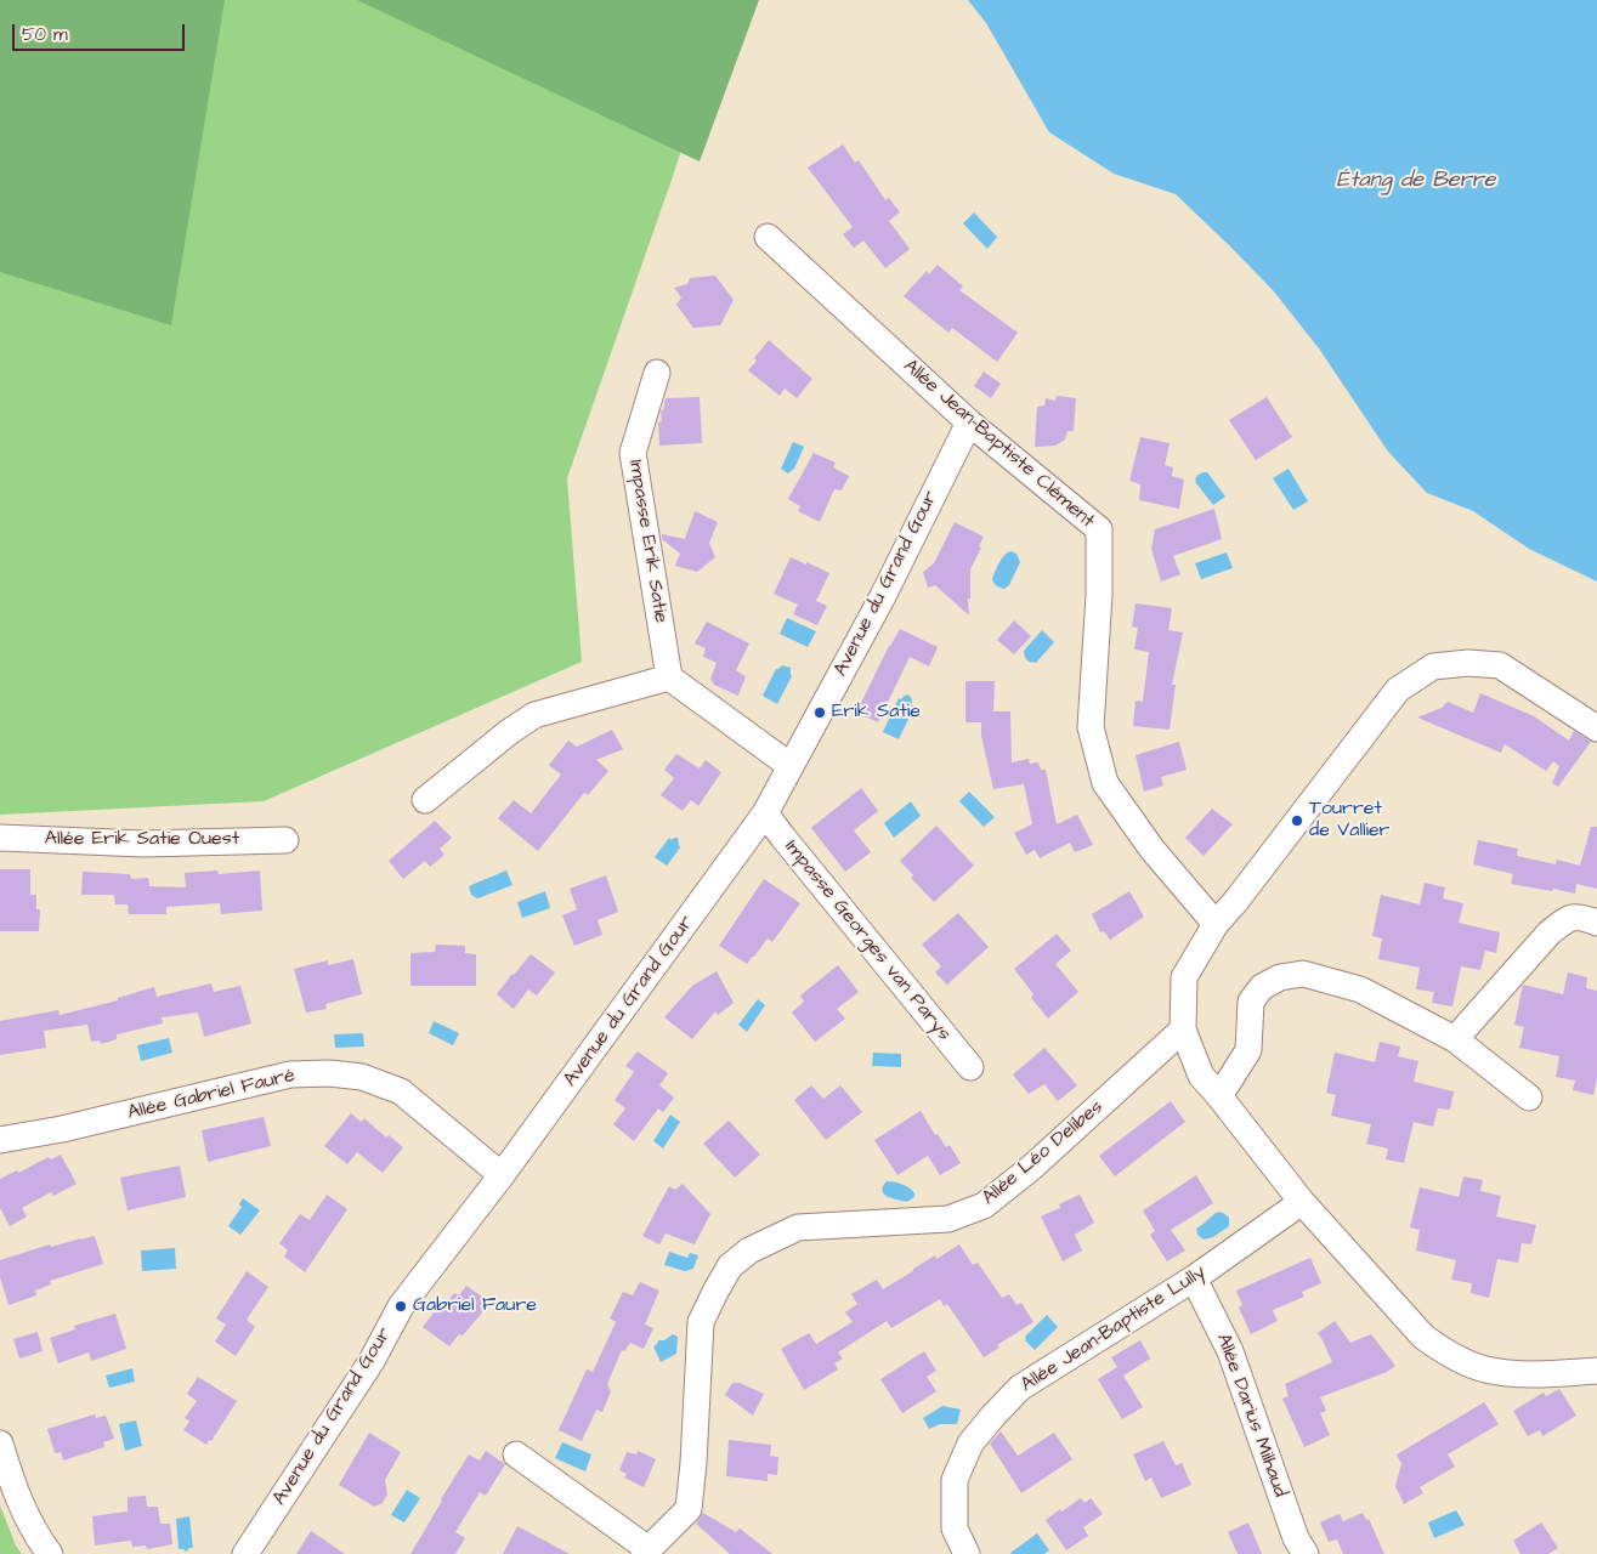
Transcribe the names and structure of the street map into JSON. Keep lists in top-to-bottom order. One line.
{"streets":{"street":["Allée Jean-Baptiste Clément","Impasse Erik Satie","Avenue du Grand Gour","Allée Erik Satie Ouest","Impasse Georges van Parys","Allée Gabriel Fauré","Allée Léo Delibes","Allée Jean-Baptiste Lully","Allée Darius Milhaud"]},"crossings":[["Allée Jean-Baptiste Clément","Avenue du Grand Gour"],["Avenue du Grand Gour","Impasse Georges van Parys"],["Avenue du Grand Gour","Allée Gabriel Fauré"],["Allée Jean-Baptiste Lully","Allée Darius Milhaud"]],"water":["Étang de Berre"],"places":["Erik Satie","Tourret de Vallier","Gabriel Faure"],"scale_bar":"50 m"}
